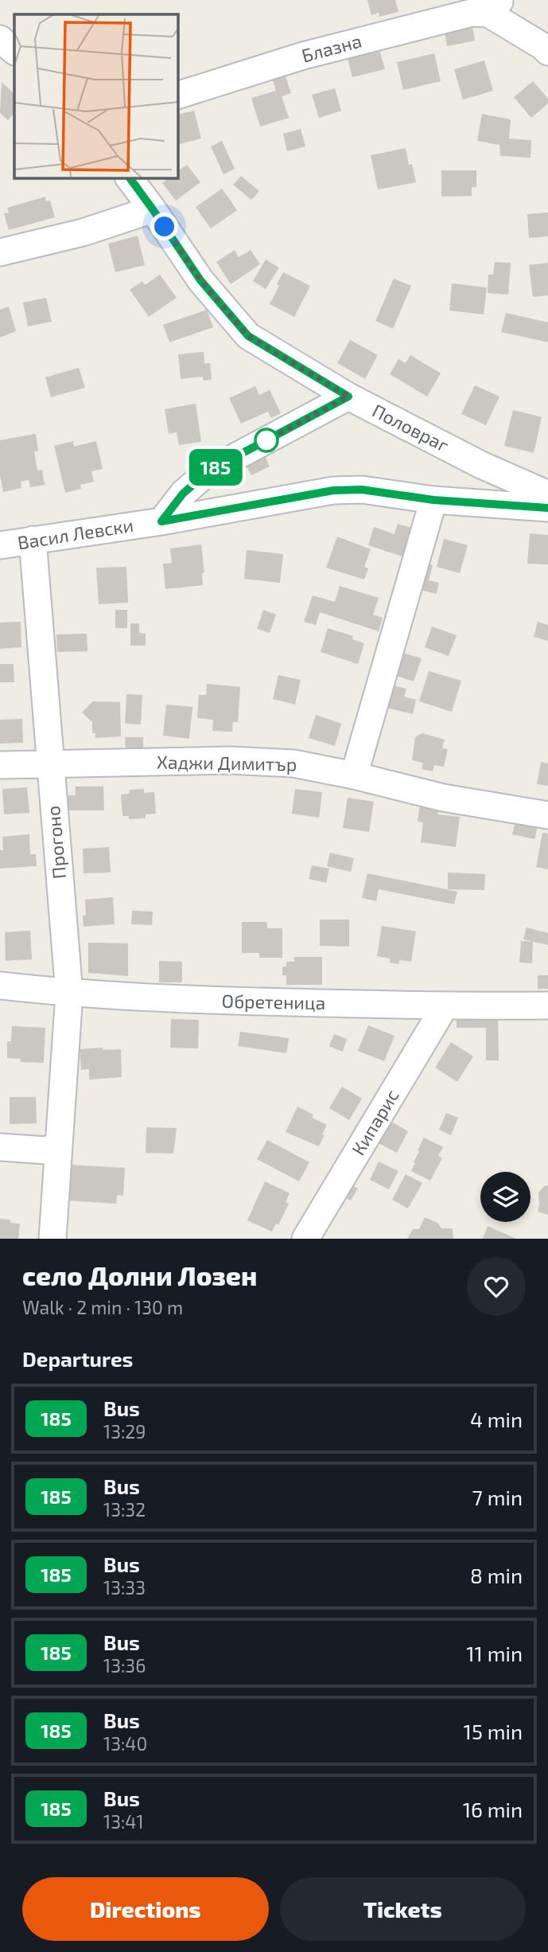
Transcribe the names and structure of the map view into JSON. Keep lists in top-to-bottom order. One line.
{"streets":{"street":["Блазна","Половраг","Васил Левски","Хаджи Димитър","Прогоно","Обретеница","Кипарис"]},"crossings":[["Васил Левски","Прогоно"],["Хаджи Димитър","Прогоно"],["Прогоно","Обретеница"],["Обретеница","Кипарис"]],"lines":["bus line 185"],"page":{"on_map":"185","heading":[["село Долни Лозен","Walk · 2 min · 130 m"],"Departures"],"list":[{"mark":"185","name":"Bus","note":"13:29","value":"4 min"},{"mark":"185","name":"Bus","note":"13:32","value":"7 min"},{"mark":"185","name":"Bus","note":"13:33","value":"8 min"},{"mark":"185","name":"Bus","note":"13:36","value":"11 min"},{"mark":"185","name":"Bus","note":"13:40","value":"15 min"},{"mark":"185","name":"Bus","note":"13:41","value":"16 min"}],"buttons":["Directions","Tickets"]}}
